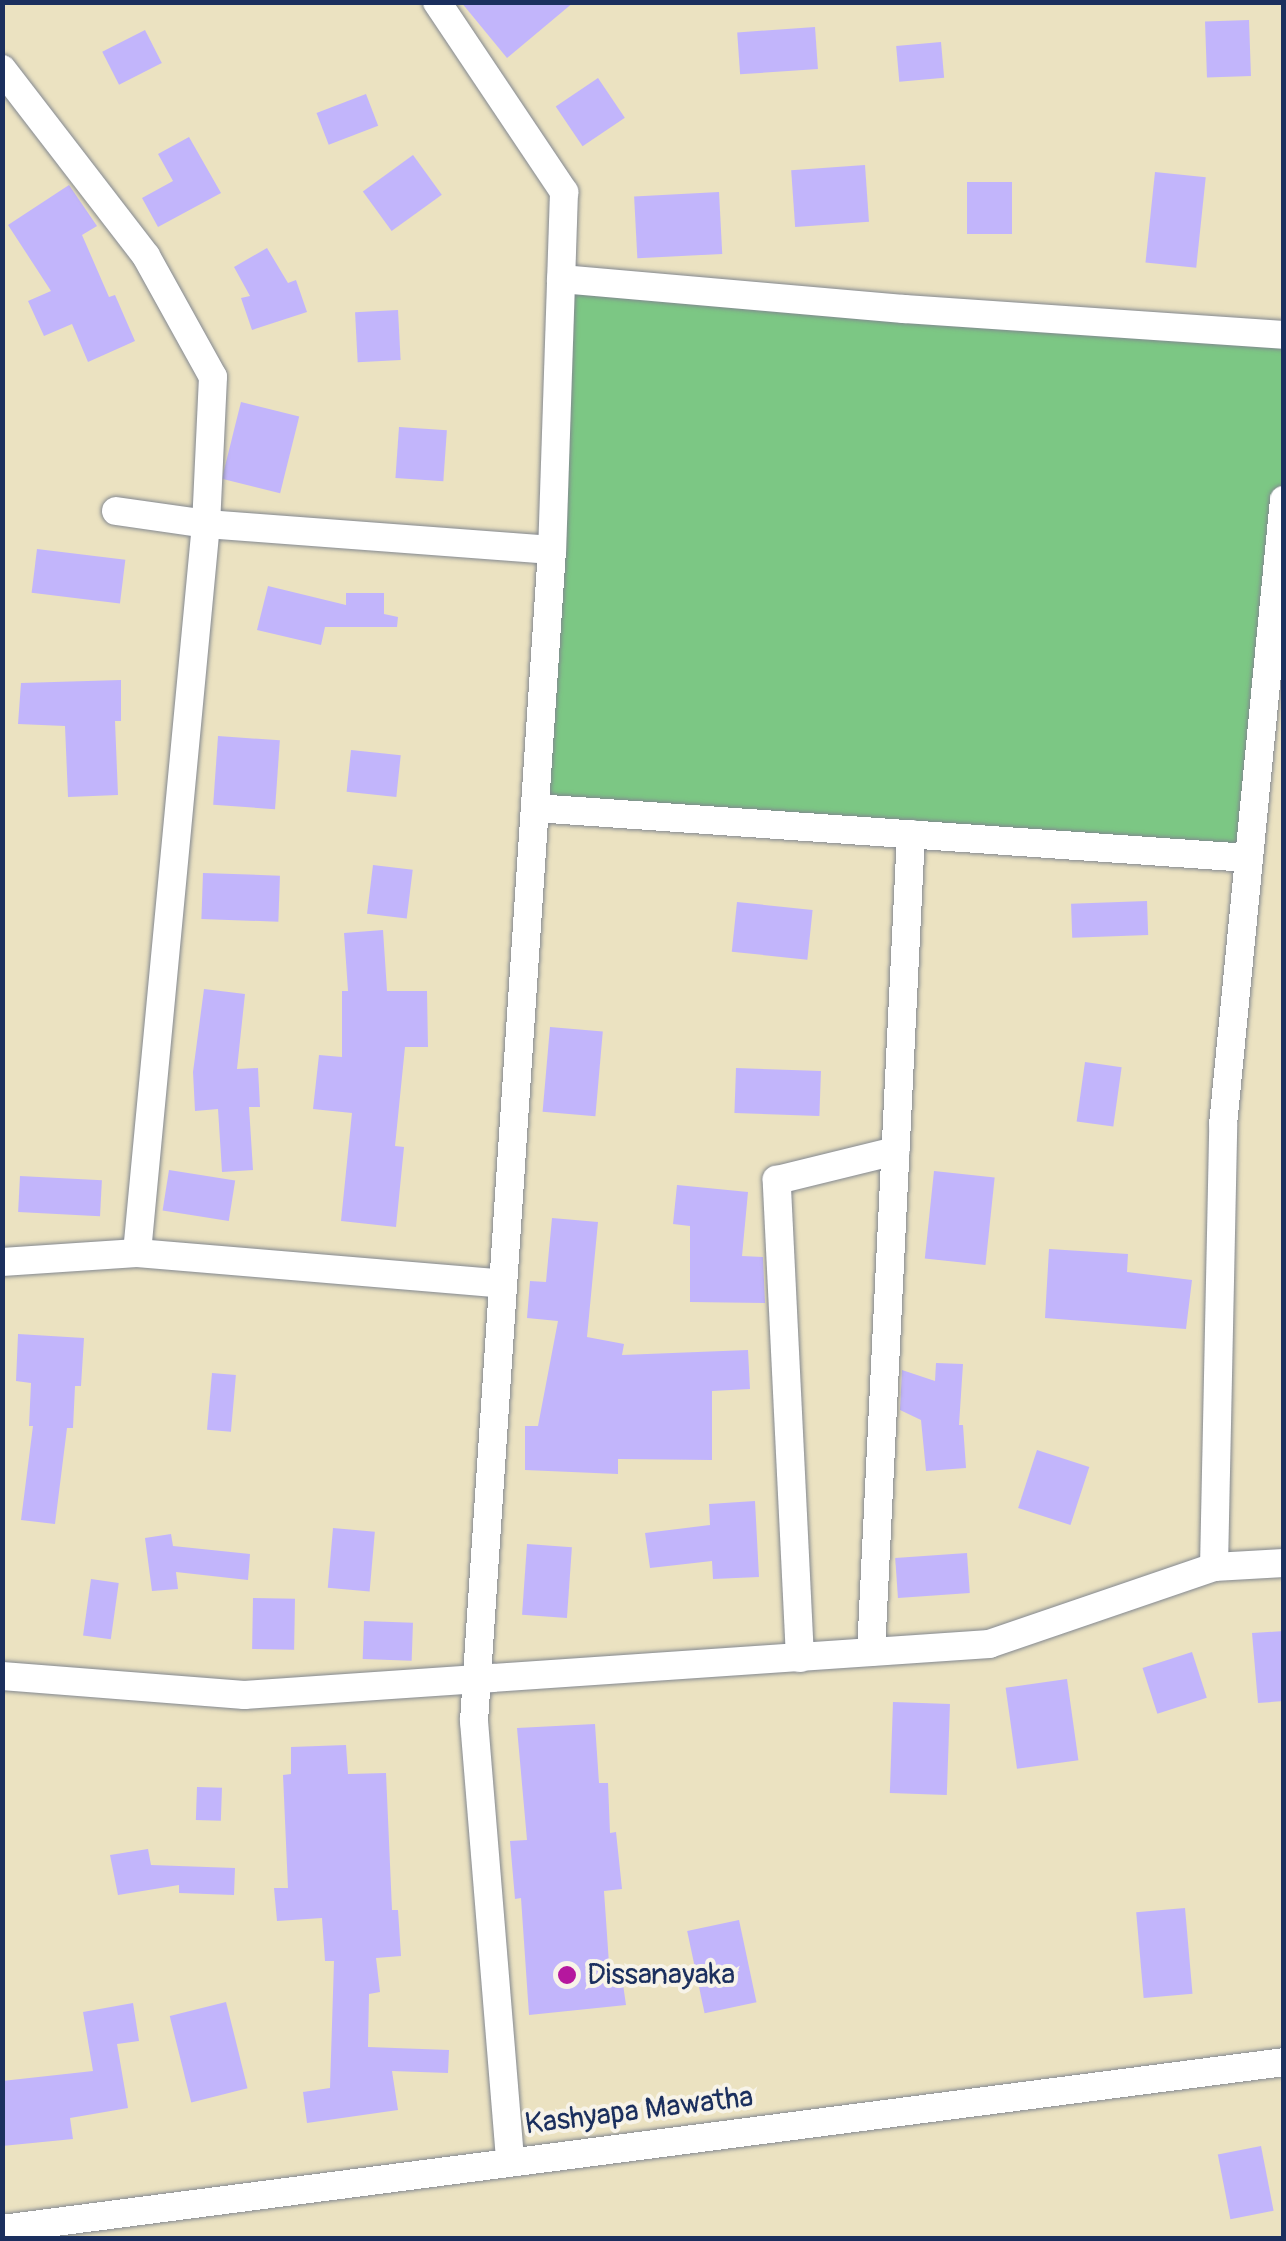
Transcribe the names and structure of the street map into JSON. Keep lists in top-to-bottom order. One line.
{"streets":{"street":["Kashyapa Mawatha"]},"places":["Dissanayaka"]}
